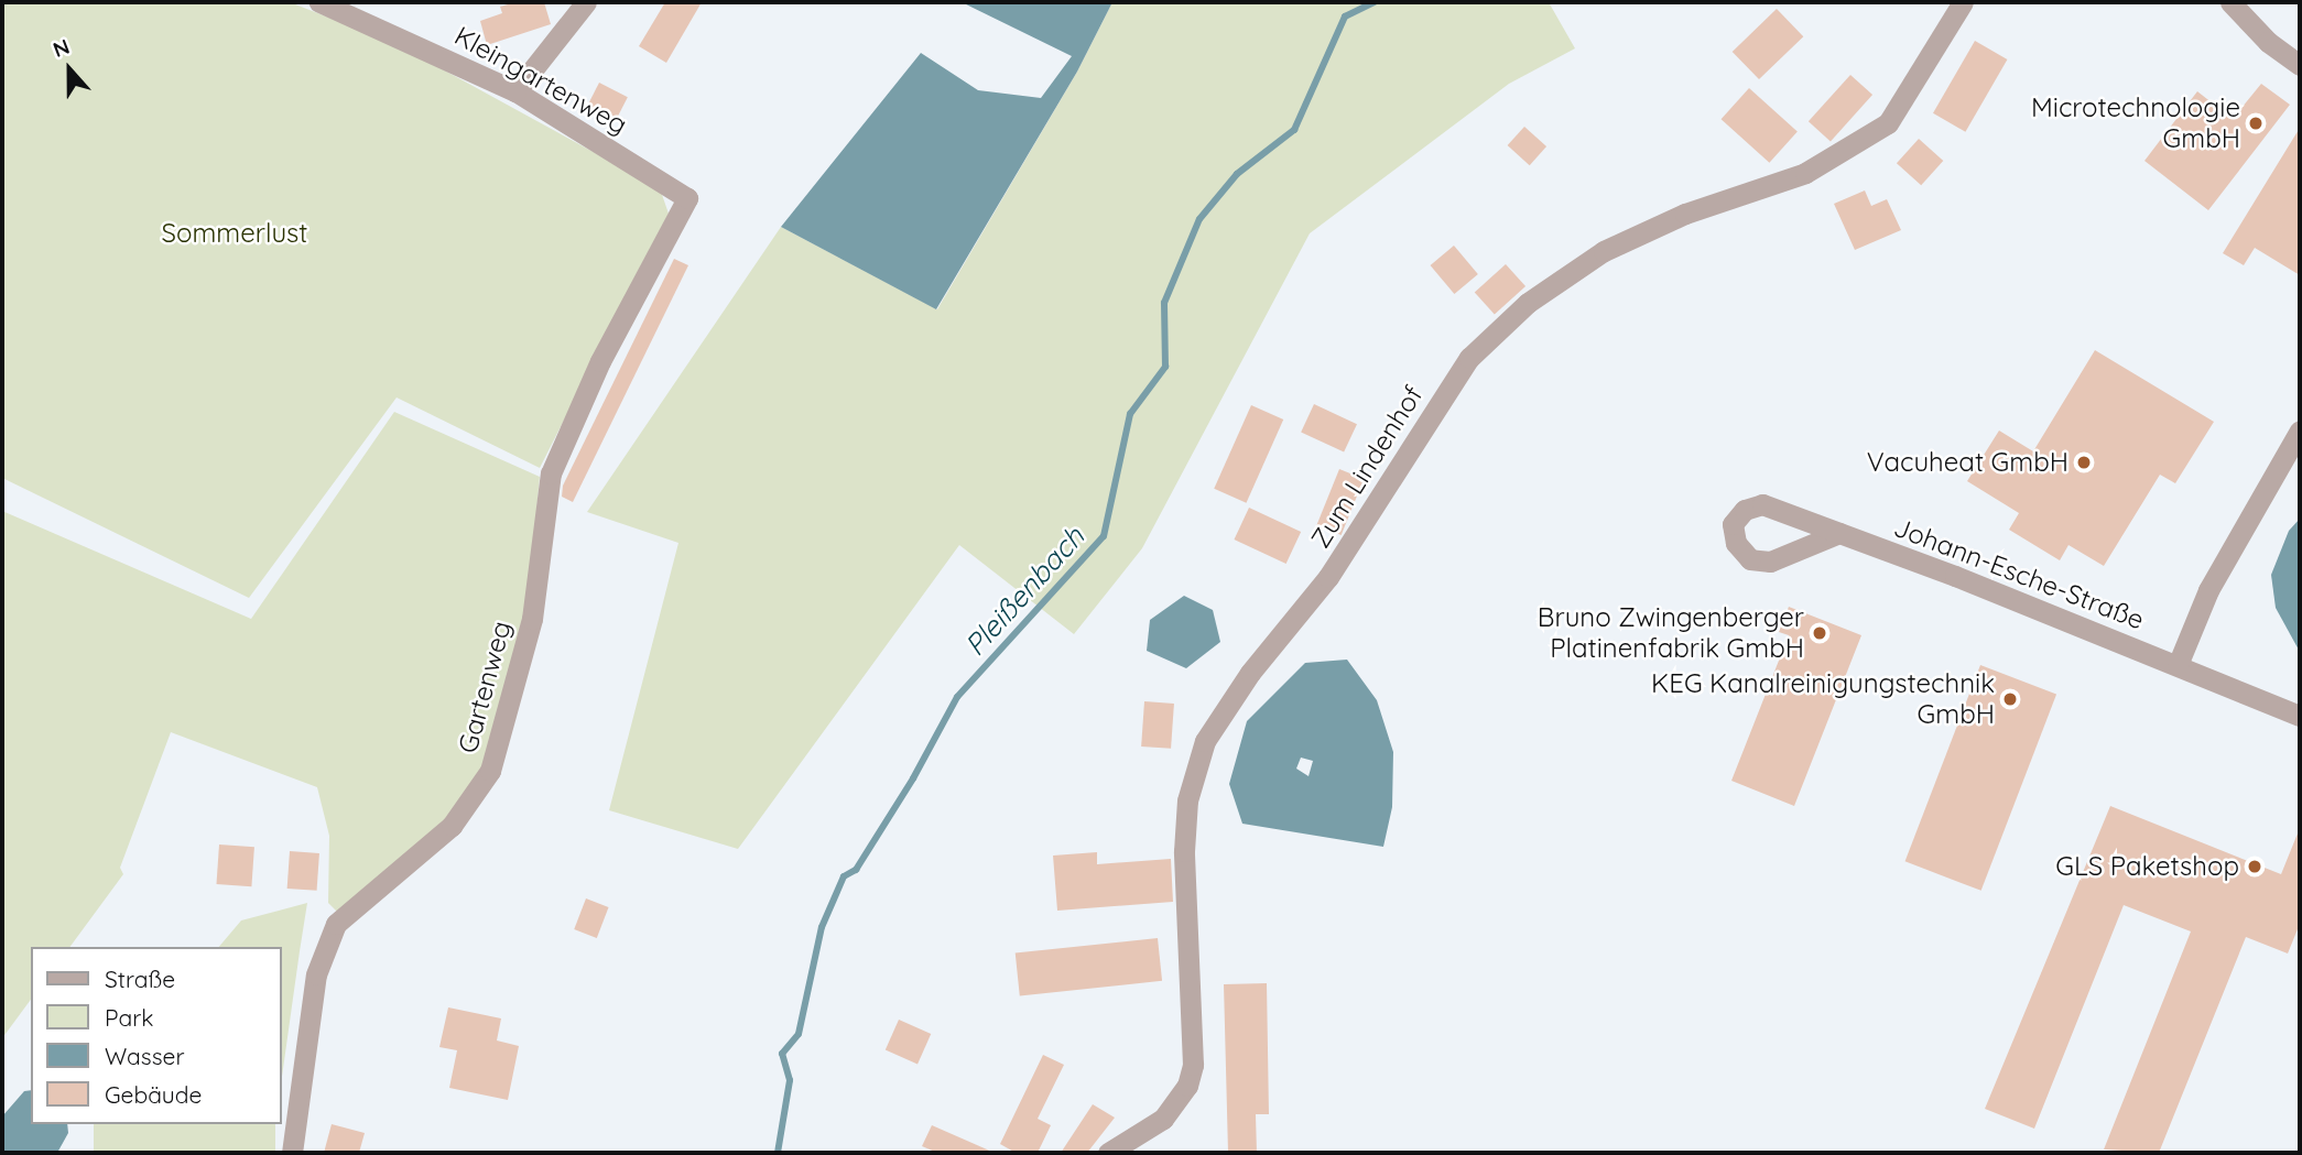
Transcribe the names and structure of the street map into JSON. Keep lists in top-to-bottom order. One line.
{"streets":{"street":["Kleingartenweg","Zum Lindenhof","Johann-Esche-Straße","Gartenweg"]},"crossings":[["Kleingartenweg","Gartenweg"]],"water":["Pleißenbach"],"parks":["Sommerlust"],"places":["Microtechnologie GmbH","Vacuheat GmbH","Bruno Zwingenberger Platinenfabrik GmbH","KEG Kanalreinigungstechnik GmbH","GLS Paketshop"],"legend":["Straße","Park","Wasser","Gebäude"],"north":"top"}
